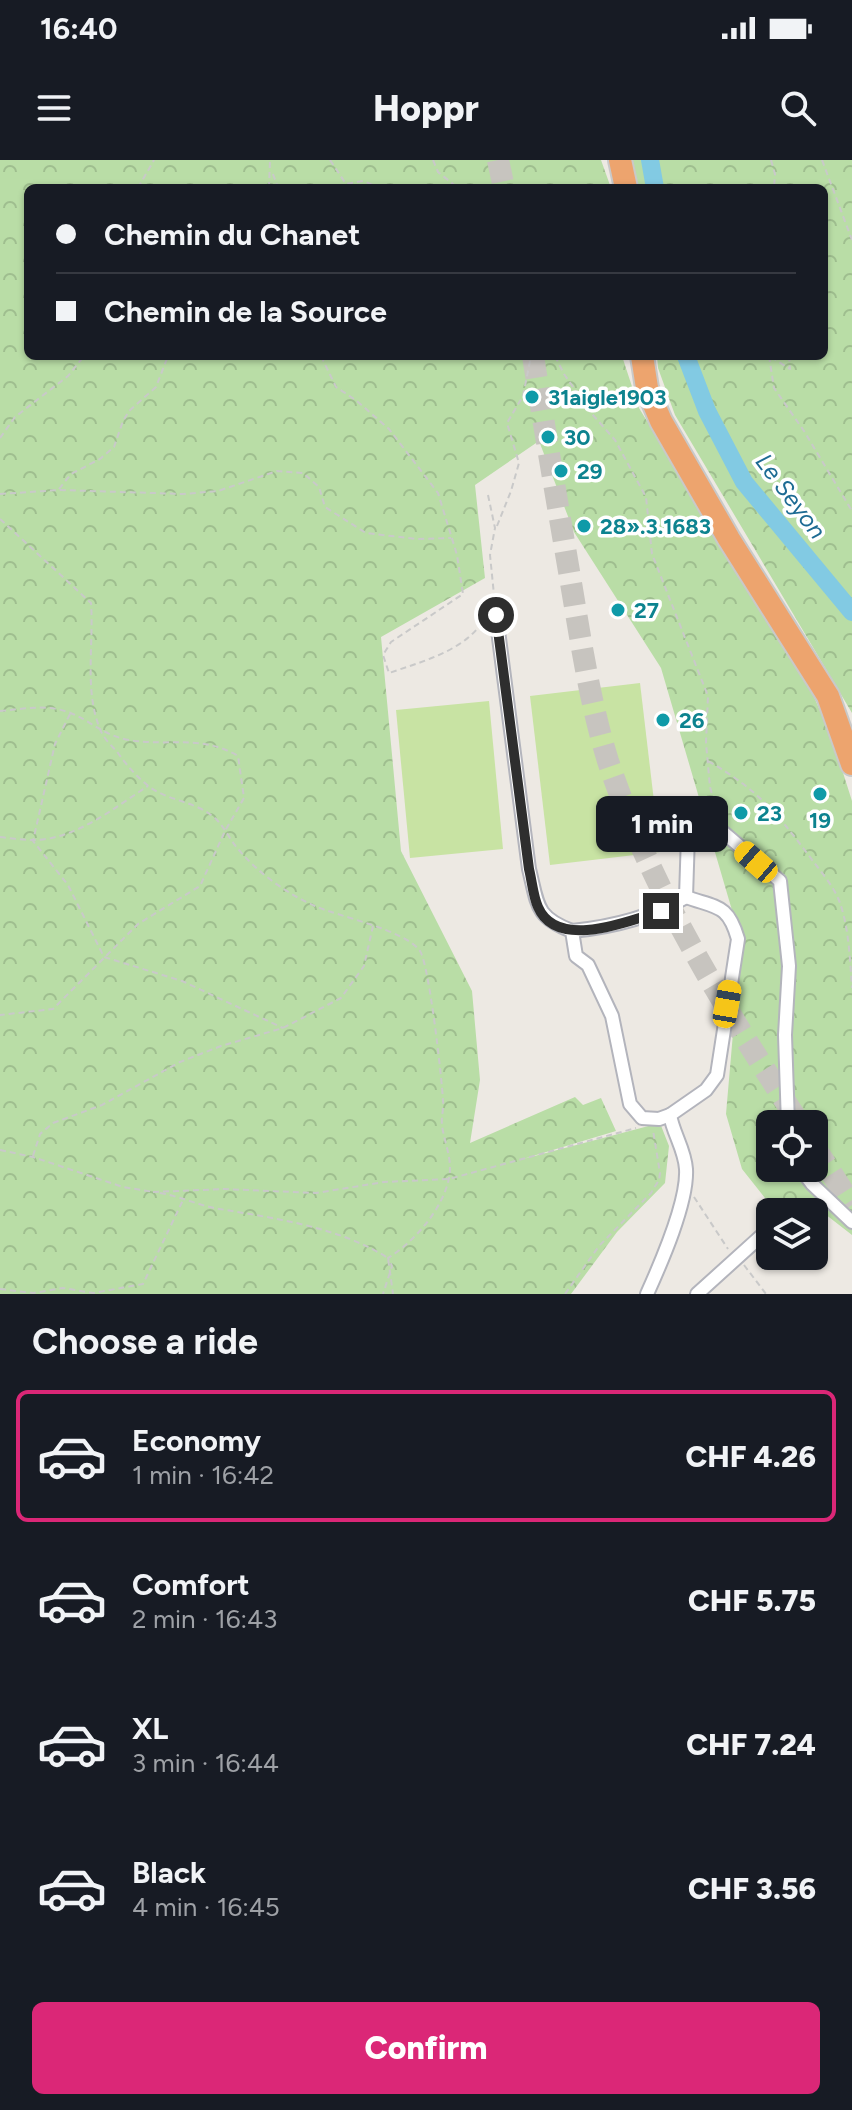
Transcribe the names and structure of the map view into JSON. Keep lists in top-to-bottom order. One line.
{"water":["Le Seyon"],"places":["31aigle1903","30","29","28».3.1683","27","26","19","23"],"page":{"status":"16:40","header":"Hoppr","banner":["Chemin du Chanet","Chemin de la Source"],"bubble":"1 min","heading":"Choose a ride","list":[{"name":"Economy","note":"1 min · 16:42","value":"CHF 4.26"},{"name":"Comfort","note":"2 min · 16:43","value":"CHF 5.75"},{"name":"XL","note":"3 min · 16:44","value":"CHF 7.24"},{"name":"Black","note":"4 min · 16:45","value":"CHF 3.56"}],"buttons":"Confirm"}}
